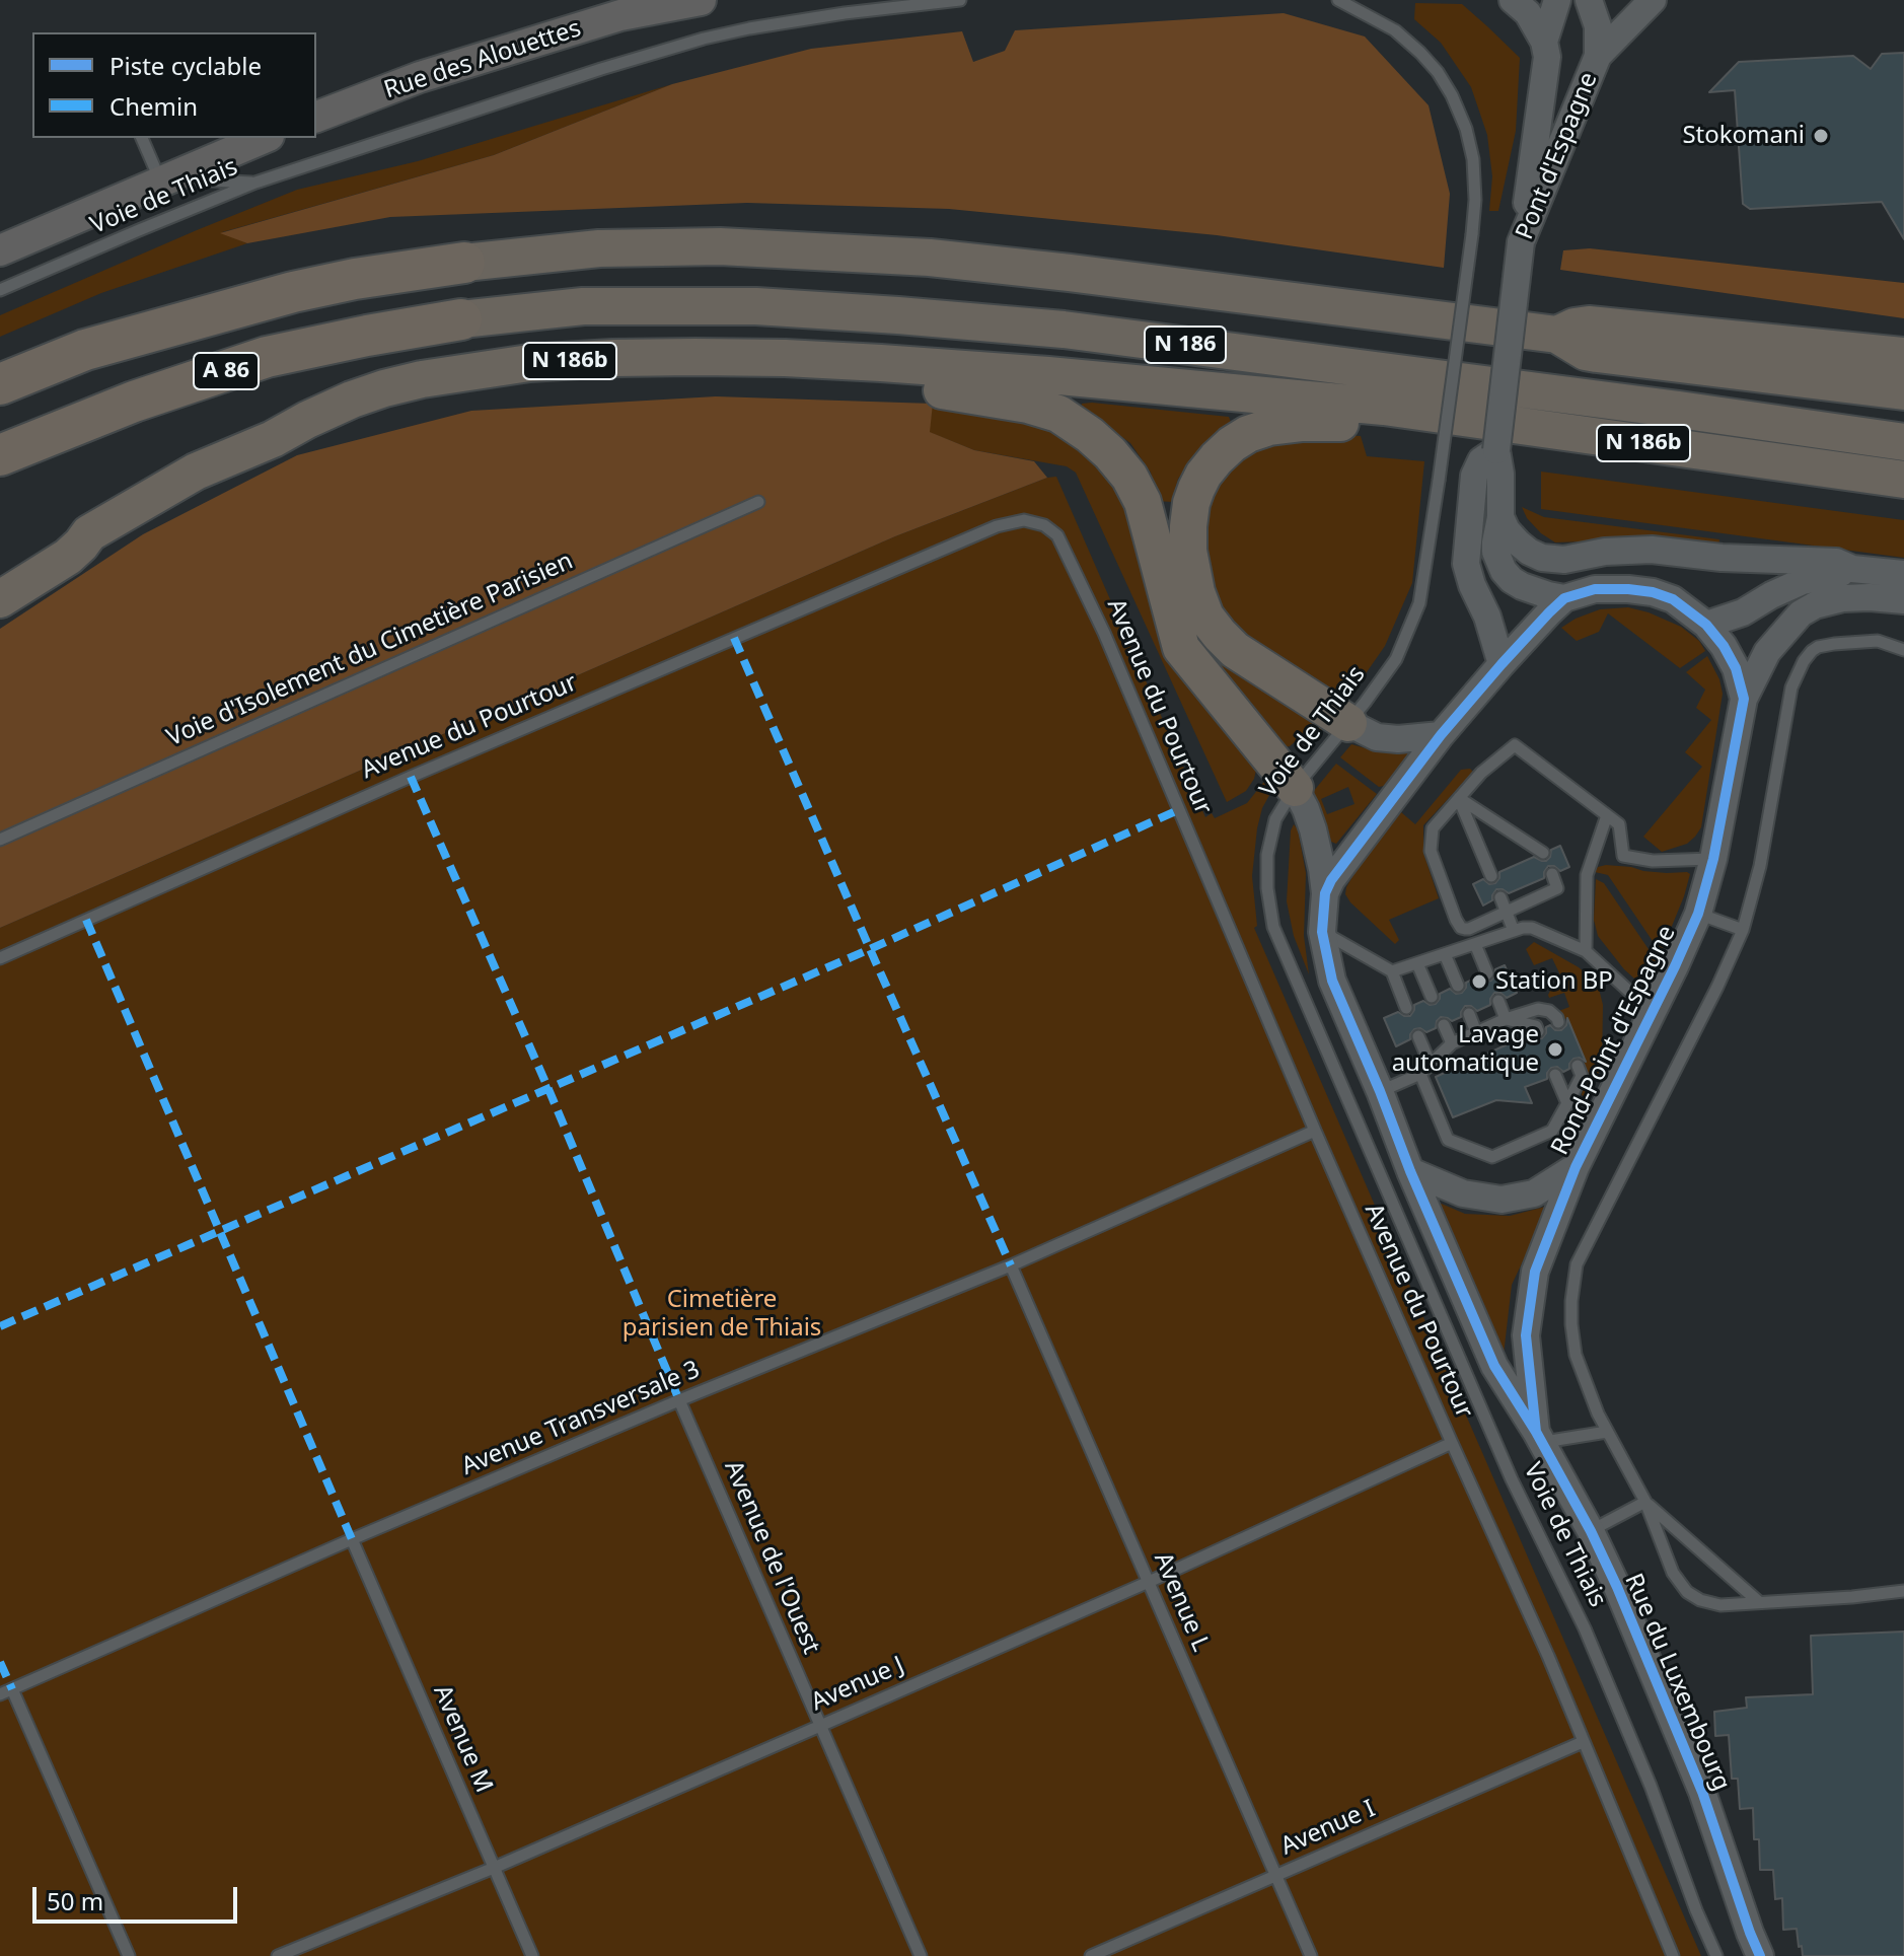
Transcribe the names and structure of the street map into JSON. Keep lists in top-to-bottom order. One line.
{"streets":{"highway":["N 186","N 186b","A 86"],"main road":["Rue des Alouettes"],"street":["Pont d'Espagne","Rond-Point d'Espagne","Rue du Luxembourg"],"lane":["Voie de Thiais","Voie d'Isolement du Cimetière Parisien","Avenue du Pourtour","Avenue Transversale 3","Avenue de l'Ouest","Avenue L","Avenue J","Avenue M","Avenue I"]},"crossings":[["Pont d'Espagne","Rond-Point d'Espagne"],["N 186","A 86"],["Avenue du Pourtour","Avenue Transversale 3"],["Avenue du Pourtour","Avenue J"],["Avenue du Pourtour","Avenue I"],["Rond-Point d'Espagne","Rue du Luxembourg"],["Avenue Transversale 3","Avenue de l'Ouest"],["Avenue Transversale 3","Avenue L"],["Avenue Transversale 3","Avenue M"],["Avenue de l'Ouest","Avenue J"],["Avenue L","Avenue J"],["Avenue L","Avenue I"],["Avenue J","Avenue M"]],"parks":["Cimetière parisien de Thiais"],"places":["Stokomani","Station BP","Lavage automatique"],"legend":["Piste cyclable","Chemin"],"scale_bar":"50 m"}
